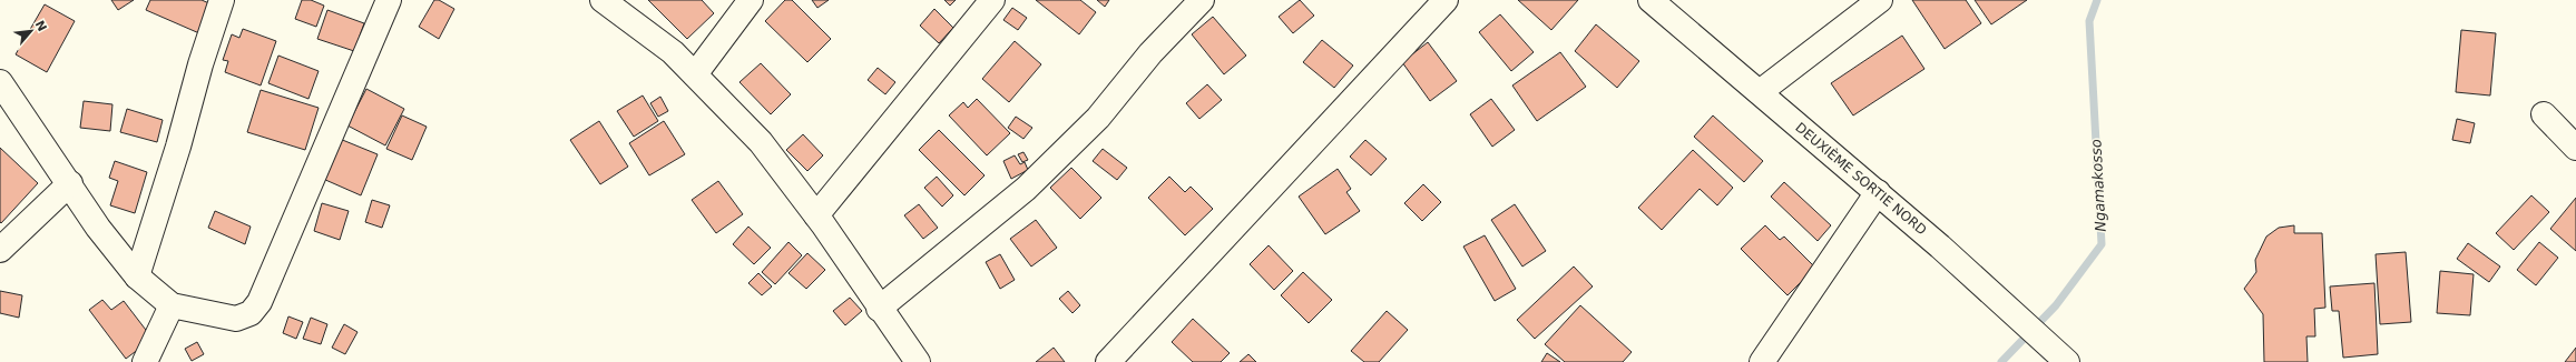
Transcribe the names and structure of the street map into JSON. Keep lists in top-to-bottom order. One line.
{"streets":{"street":["DEUXIÈME SORTIE NORD"]},"water":["Ngamakosso"],"north":"top right"}
